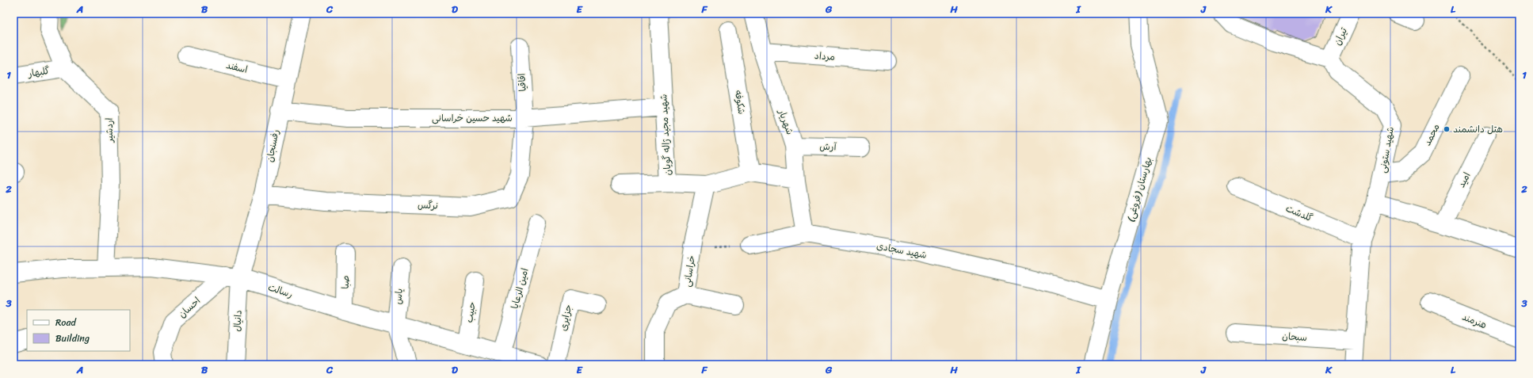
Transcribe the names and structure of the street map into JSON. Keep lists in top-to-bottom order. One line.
{"streets":{"street":["تیران","مرداد","اسفند","گلبهار","اقاقیا","شکوفه","شهید حسین خراسانی","شهریار","اردشیر","شهید مجید ژاله گویان","محمد","رفسنجان","آرش","شهید ستونی","امید","بهارستان (فروغی)","نرگس","گلدشت","شهید سجادی","خراسانی","صبا","امین الرعایا","رسالت","یاس","احسان","حبیب","جزایری","دانیال","هنرمند","سبحان"]},"crossings":[["تیران","شهید ستونی"],["مرداد","شهریار"],["اسفند","رفسنجان"],["گلبهار","اردشیر"],["اقاقیا","شهید حسین خراسانی"],["اقاقیا","نرگس"],["شکوفه","شهید مجید ژاله گویان"],["شهید حسین خراسانی","شهید مجید ژاله گویان"],["شهید حسین خراسانی","رفسنجان"],["شهید حسین خراسانی","نرگس"],["شهریار","شهید مجید ژاله گویان"],["شهریار","آرش"],["شهریار","شهید سجادی"],["اردشیر","رسالت"],["شهید مجید ژاله گویان","خراسانی"],["محمد","شهید ستونی"],["رفسنجان","نرگس"],["رفسنجان","رسالت"],["رفسنجان","احسان"],["رفسنجان","دانیال"],["شهید ستونی","گلدشت"],["شهید ستونی","سبحان"],["بهارستان (فروغی)","شهید سجادی"],["صبا","رسالت"],["امین الرعایا","رسالت"],["رسالت","یاس"],["رسالت","احسان"],["رسالت","حبیب"],["رسالت","دانیال"],["احسان","دانیال"]],"places":["هتل دانشمند"],"legend":["Road","Building"],"grid":{"columns":["A","B","C","D","E","F","G","H","I","J","K","L"],"rows":["1","2","3"]}}
